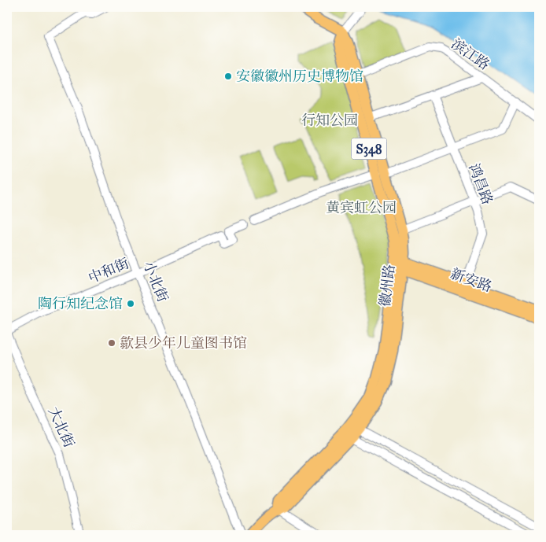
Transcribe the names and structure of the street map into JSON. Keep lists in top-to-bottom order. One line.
{"streets":{"main road":["S348","新安路","徽州路"],"street":["滨江路","鸿昌路","中和街","小北街","大北街"]},"crossings":[["滨江路","徽州路"],["鸿昌路","新安路"],["中和街","小北街"],["新安路","徽州路"]],"parks":["行知公园","黄宾虹公园"],"places":["安徽徽州历史博物馆","陶行知纪念馆","歙县少年儿童图书馆"]}
